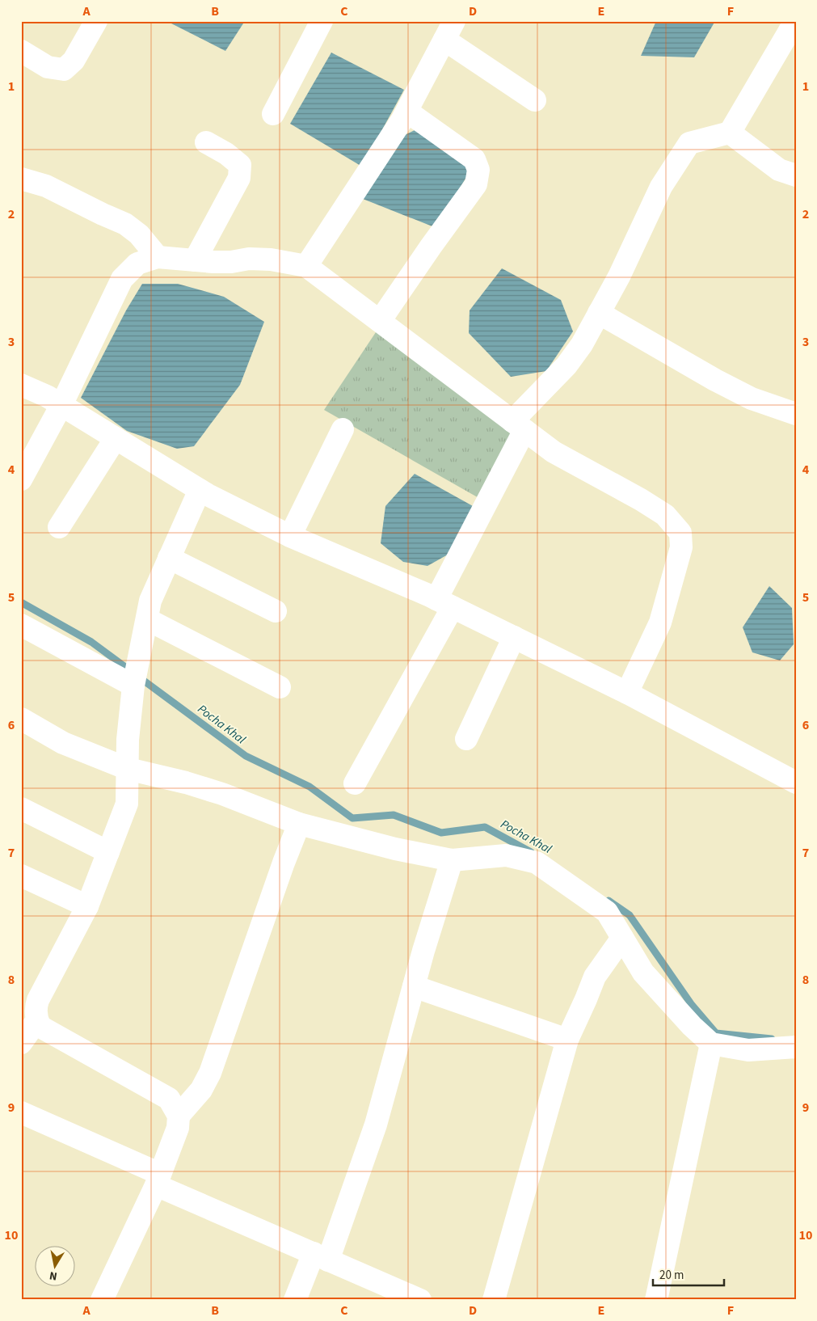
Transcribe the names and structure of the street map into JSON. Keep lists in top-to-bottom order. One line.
{"water":["Pocha Khal"],"scale_bar":"20 m","north":"bottom","grid":{"columns":["A","B","C","D","E","F"],"rows":["1","2","3","4","5","6","7","8","9","10"]}}
